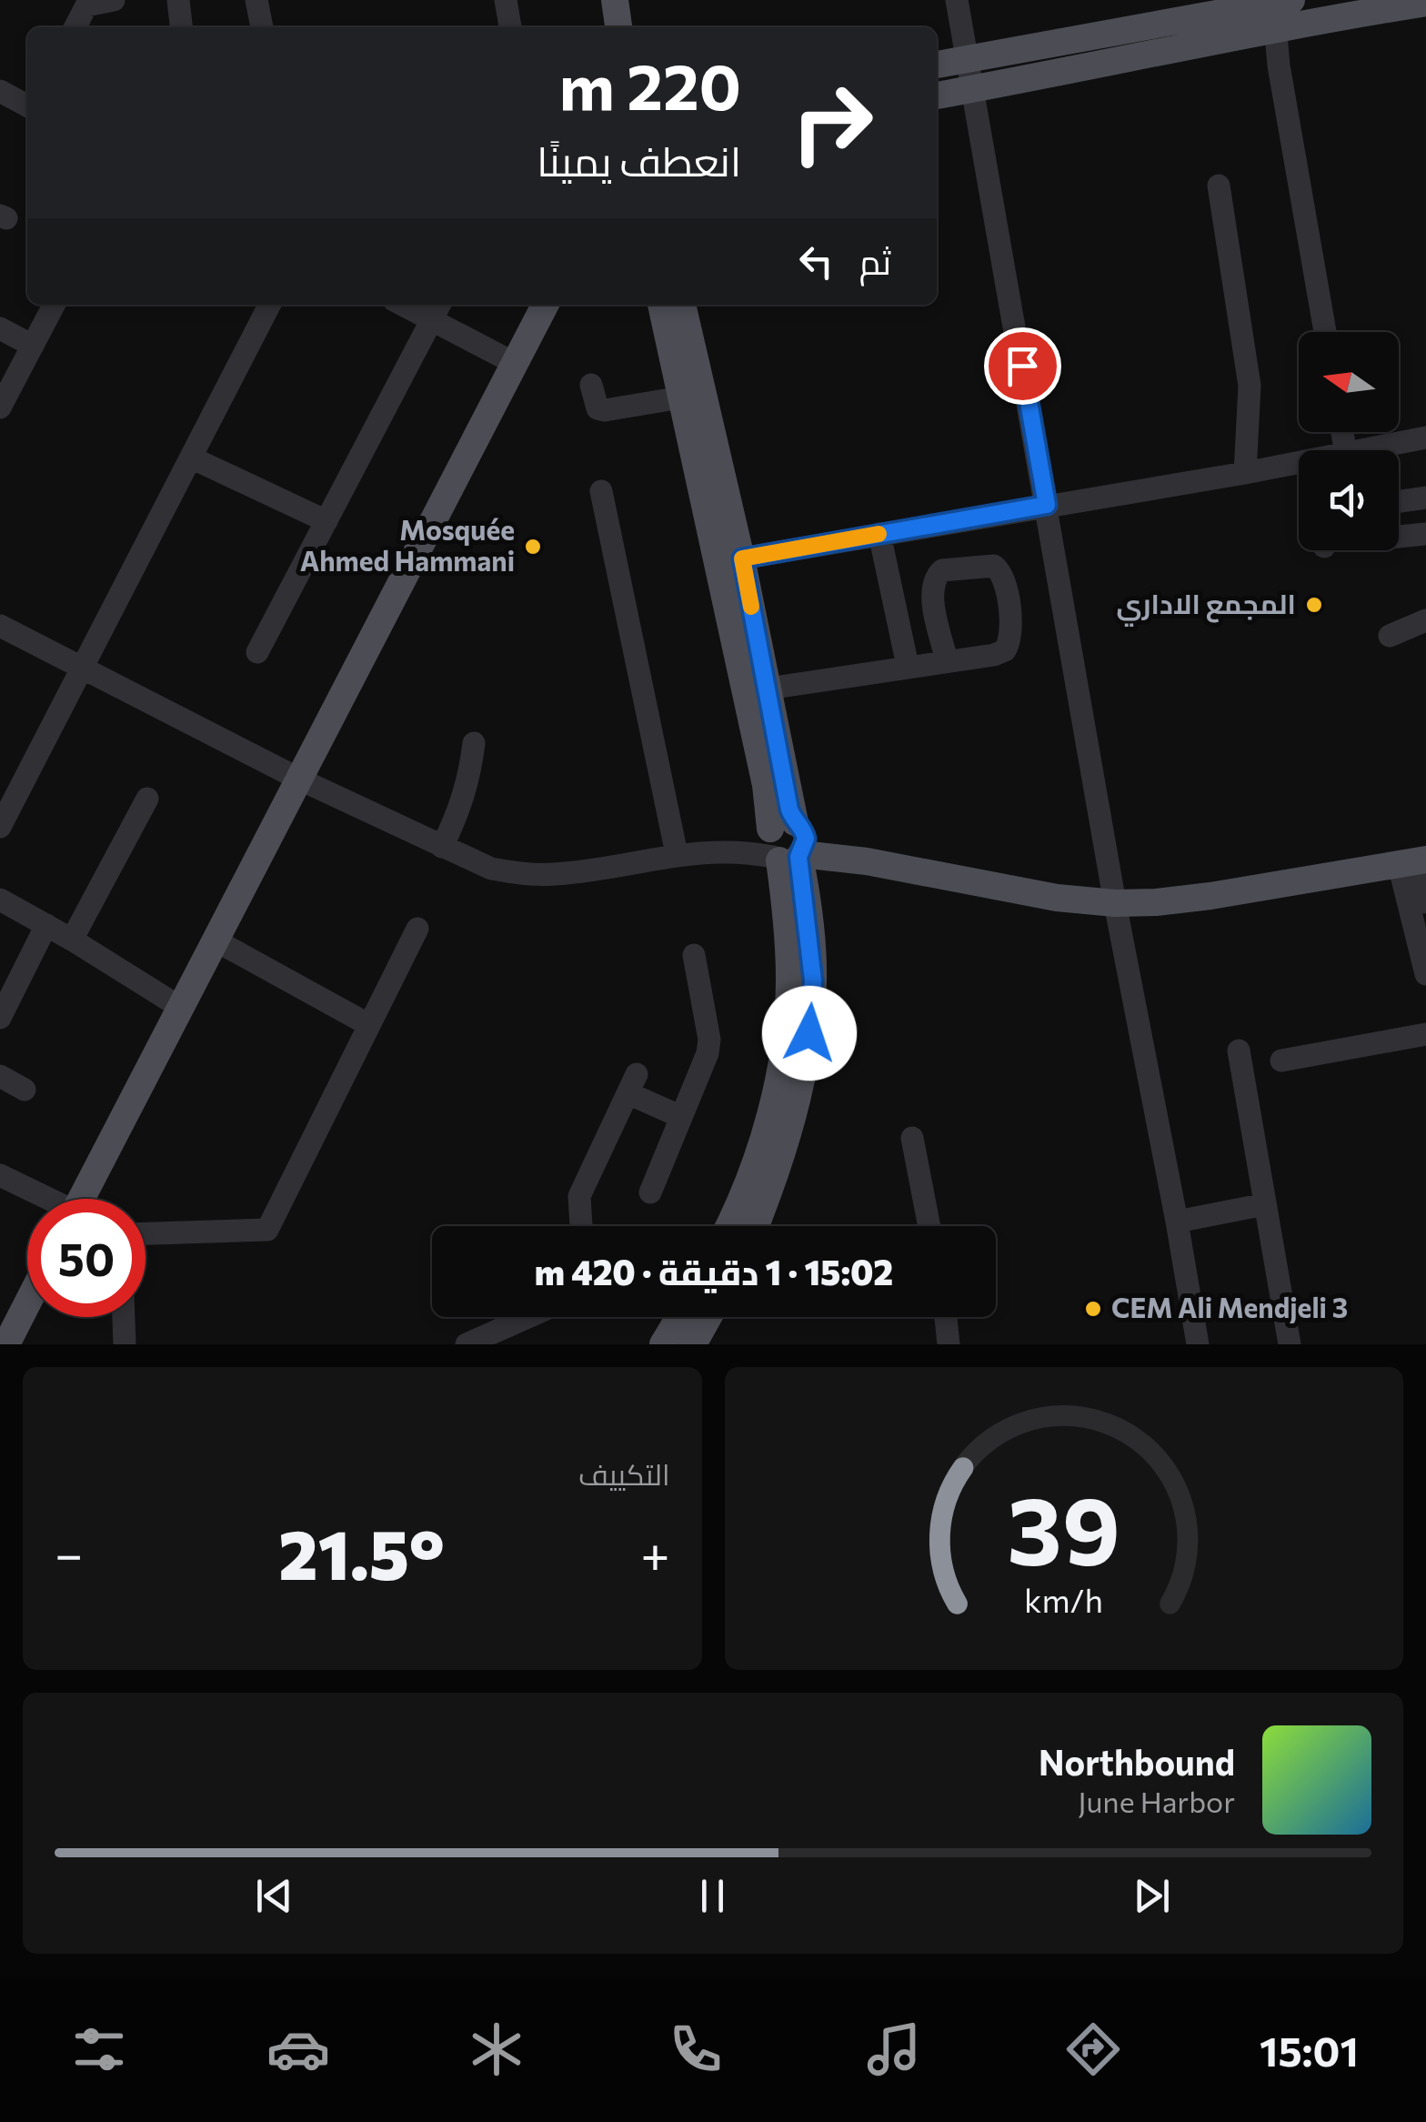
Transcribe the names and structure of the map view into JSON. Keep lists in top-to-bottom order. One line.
{"places":["Mosquée Ahmed Hammani","المجمع الاداري","CEM Ali Mendjeli 3"],"north":"left","page":{"turn":["220 m","انعطف يمينًا"],"then":"ثم","limit":"50","trip":"15:02 · 1 دقيقة · 420 m","tile":"التكييف","heat":["−","21.5°","+"],"song":["Northbound","June Harbor"],"tabs":"15:01","gauge":["39","km/h"]}}
